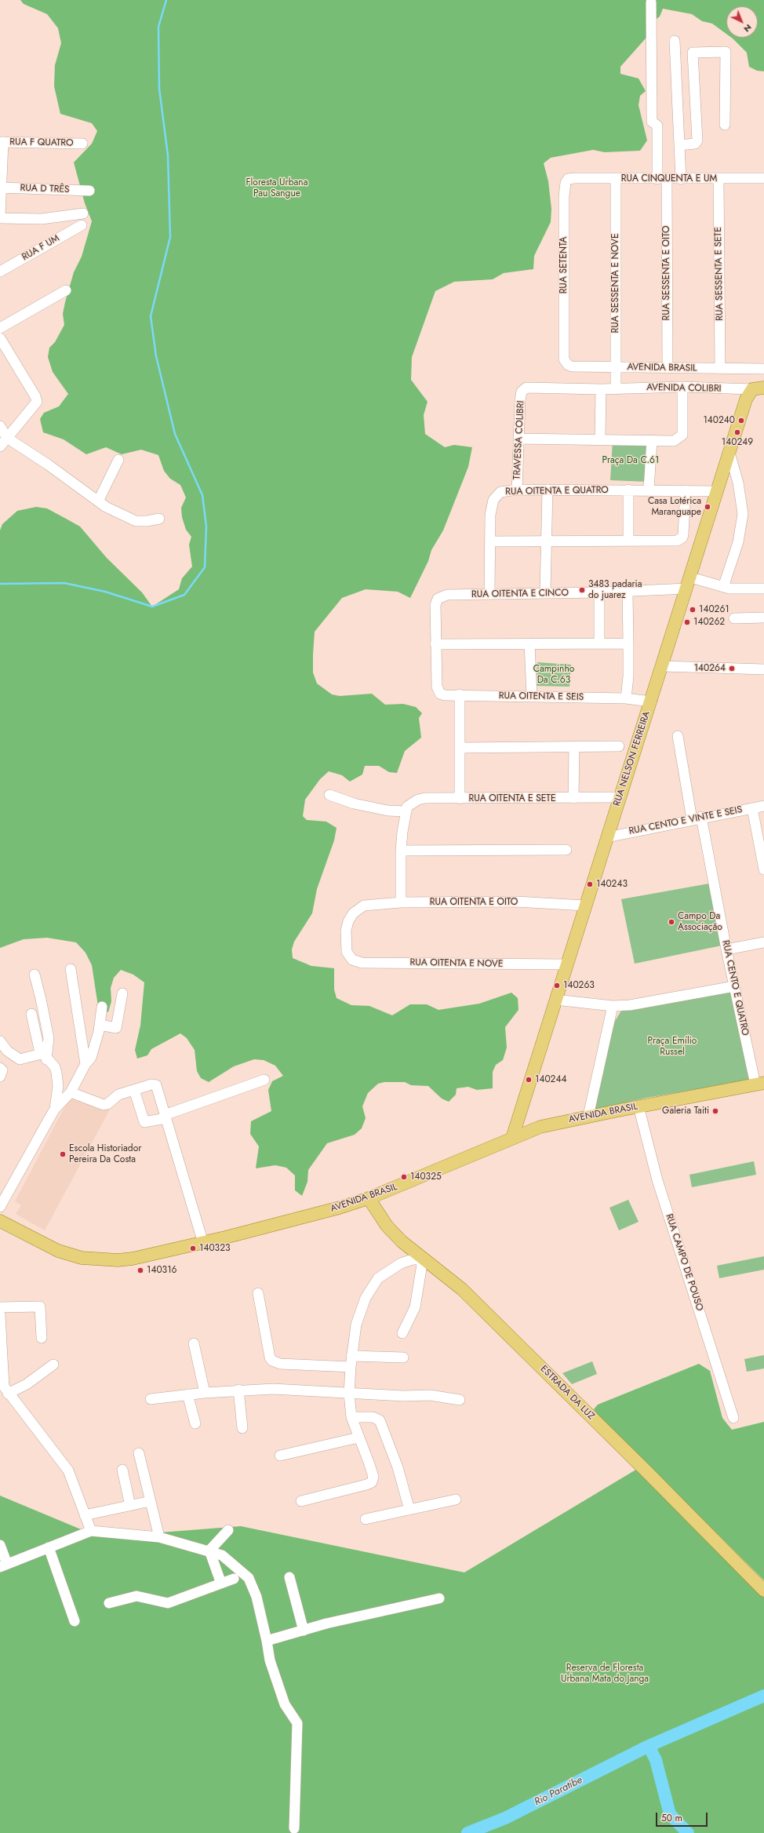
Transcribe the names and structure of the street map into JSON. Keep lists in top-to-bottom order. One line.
{"streets":{"main road":["AVENIDA BRASIL","RUA NELSON FERREIRA","ESTRADA DA LUZ"],"street":["RUA F QUATRO","RUA CINQUENTA E UM","RUA D TRÊS","RUA F UM","RUA SETENTA","RUA SESSENTA E OITO","RUA SESSENTA E SETE","RUA SESSENTA E NOVE","AVENIDA COLIBRI","TRAVESSA COLIBRI","RUA OITENTA E QUATRO","RUA OITENTA E CINCO","RUA OITENTA E SEIS","RUA OITENTA E SETE","RUA CENTO E VINTE E SEIS","RUA OITENTA E OITO","RUA OITENTA E NOVE","RUA CENTO E QUATRO","RUA CAMPO DE POUSO"]},"crossings":[["RUA CINQUENTA E UM","RUA SETENTA"],["RUA CINQUENTA E UM","RUA SESSENTA E OITO"],["RUA CINQUENTA E UM","RUA SESSENTA E SETE"],["RUA CINQUENTA E UM","RUA SESSENTA E NOVE"],["RUA SETENTA","AVENIDA BRASIL"],["RUA SESSENTA E OITO","AVENIDA BRASIL"],["RUA SESSENTA E SETE","AVENIDA BRASIL"],["RUA SESSENTA E NOVE","AVENIDA BRASIL"],["RUA SESSENTA E NOVE","AVENIDA COLIBRI"],["RUA SESSENTA E NOVE","TRAVESSA COLIBRI"],["AVENIDA BRASIL","RUA NELSON FERREIRA"],["AVENIDA BRASIL","RUA CENTO E QUATRO"],["AVENIDA BRASIL","RUA CAMPO DE POUSO"],["AVENIDA BRASIL","ESTRADA DA LUZ"],["AVENIDA COLIBRI","TRAVESSA COLIBRI"],["AVENIDA COLIBRI","RUA NELSON FERREIRA"],["TRAVESSA COLIBRI","RUA OITENTA E QUATRO"],["RUA OITENTA E QUATRO","RUA OITENTA E CINCO"],["RUA OITENTA E QUATRO","RUA NELSON FERREIRA"],["RUA OITENTA E CINCO","RUA OITENTA E SEIS"],["RUA OITENTA E CINCO","RUA NELSON FERREIRA"],["RUA OITENTA E SEIS","RUA NELSON FERREIRA"],["RUA NELSON FERREIRA","RUA OITENTA E SETE"],["RUA NELSON FERREIRA","RUA CENTO E VINTE E SEIS"],["RUA NELSON FERREIRA","RUA OITENTA E OITO"],["RUA NELSON FERREIRA","RUA OITENTA E NOVE"],["RUA CENTO E VINTE E SEIS","RUA CENTO E QUATRO"],["RUA OITENTA E OITO","RUA OITENTA E NOVE"]],"water":["Rio Paratibe"],"parks":["Floresta Urbana Pau Sangue","Praça Da C.61","Campinho Da C.63","Praça Emílio Russel","Reserva de Floresta Urbana Mata do Janga"],"places":["140240","140249","Casa Lotérica Maranguape","3483 padaria do juarez","140261","140262","140264","140243","Campo Da Associação","140263","140244","Galeria Taiti","Escola Historiador Pereira Da Costa","140325","140323","140316"],"scale_bar":"50 m","north":"bottom right"}
